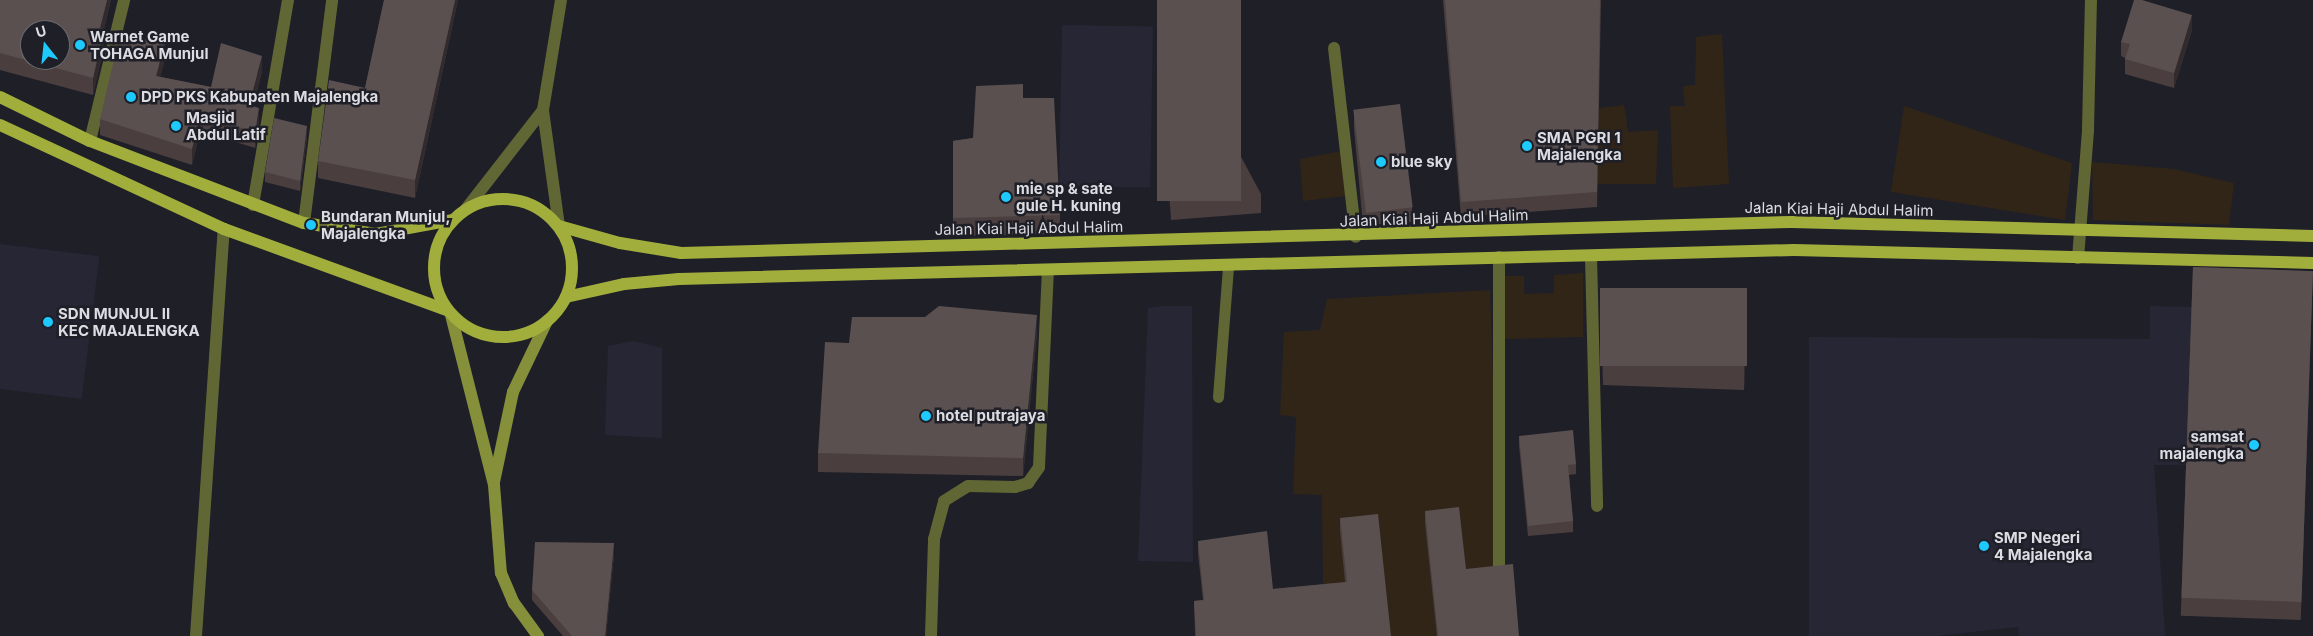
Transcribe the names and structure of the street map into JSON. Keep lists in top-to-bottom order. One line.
{"streets":{"main road":["Jalan Kiai Haji Abdul Halim"]},"places":["Warnet Game TOHAGA Munjul","DPD PKS Kabupaten Majalengka","Masjid Abdul Latif","SMA PGRI 1 Majalengka","blue sky","mie sp & sate gule H. kuning","Bundaran Munjul, Majalengka","SDN MUNJUL II KEC MAJALENGKA","hotel putrajaya","samsat majalengka","SMP Negeri 4 Majalengka"],"north":"top"}
